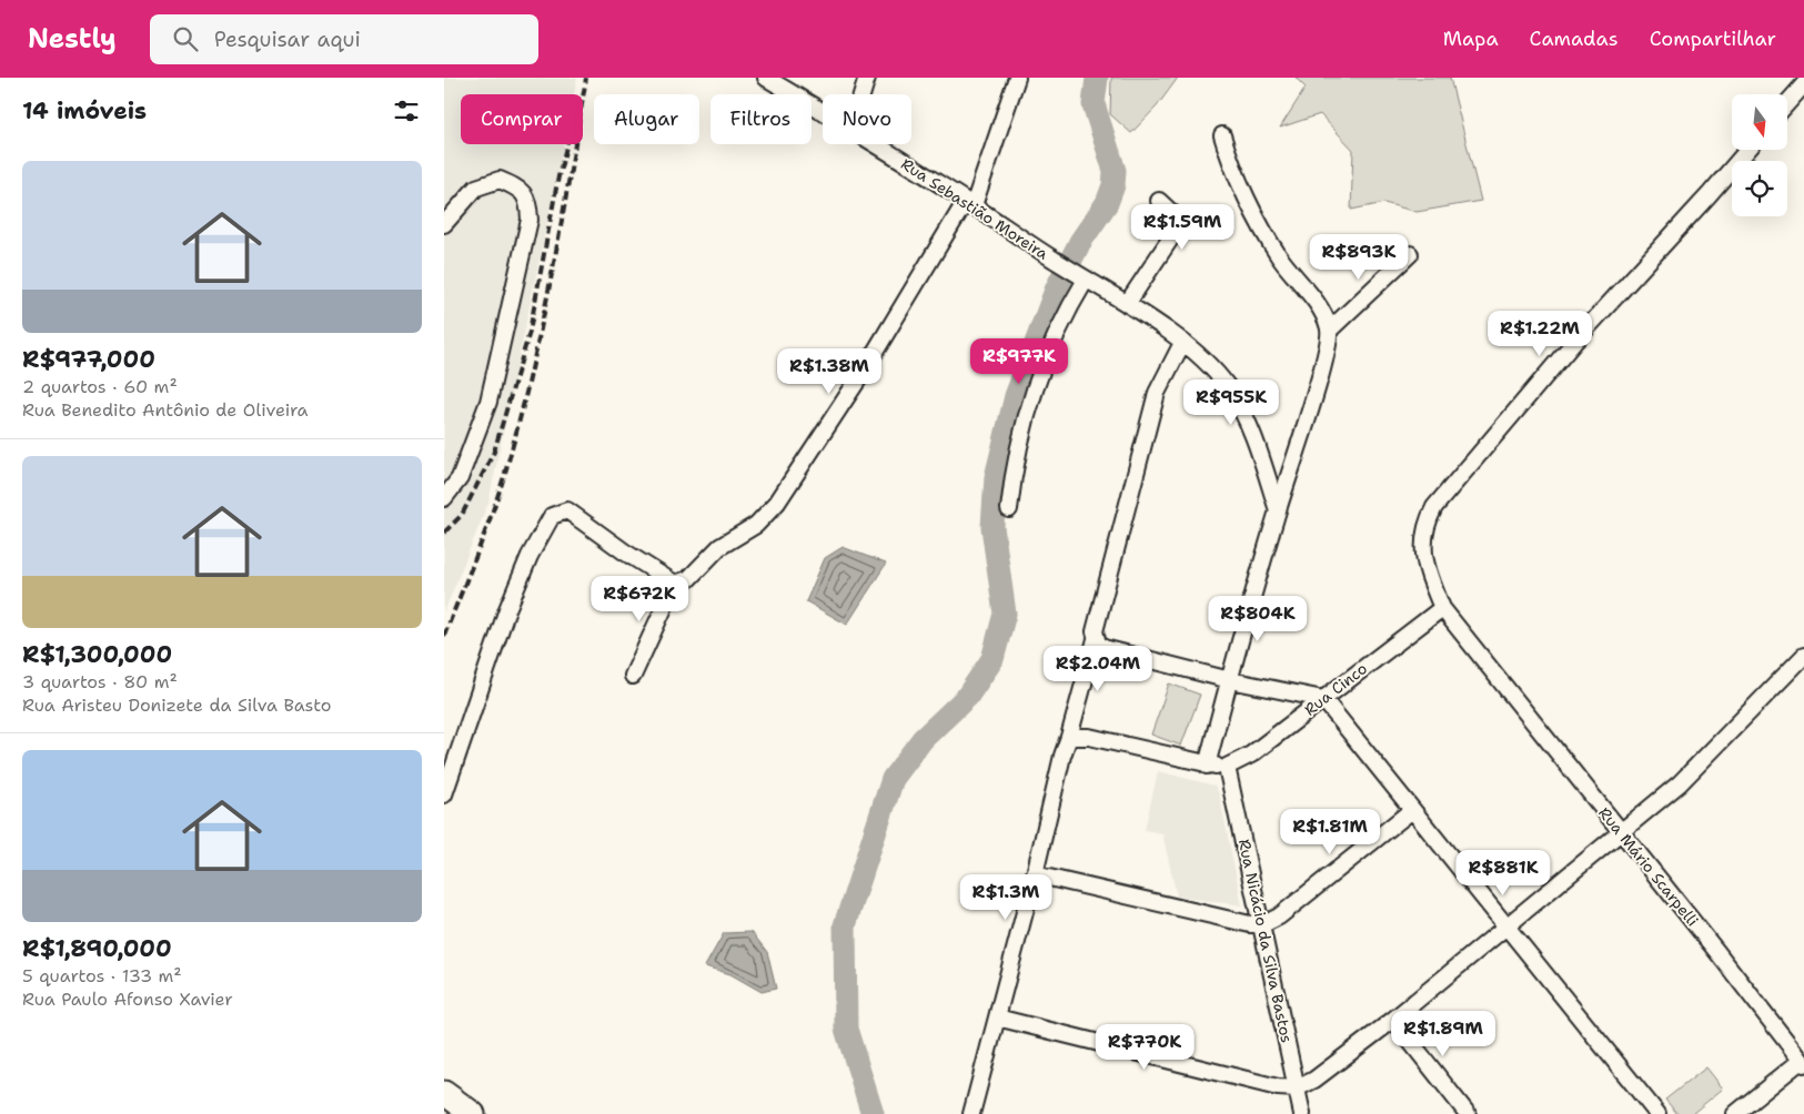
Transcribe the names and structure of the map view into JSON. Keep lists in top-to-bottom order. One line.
{"streets":{"street":["Rua Sebastião Moreira","Rua Cinco","Rua Mário Scarpelli","Rua Nicácio da Silva Bastos"]},"crossings":[["Rua Cinco","Rua Mário Scarpelli"],["Rua Cinco","Rua Nicácio da Silva Bastos"]],"north":"bottom","page":{"header":"Nestly","search":"Pesquisar aqui","nav":["Mapa","Camadas","Compartilhar"],"heading":"14 imóveis","chip":["Comprar","Alugar","Filtros","Novo"],"list":[{"name":"R$977,000","note":"2 quartos · 60 m² · Rua Benedito Antônio de Oliveira"},{"name":"R$1,300,000","note":"3 quartos · 80 m² · Rua Aristeu Donizete da Silva Basto"},{"name":"R$1,890,000","note":"5 quartos · 133 m² · Rua Paulo Afonso Xavier"}],"price":["R$1.59M","R$893K","R$1.22M","R$977K","R$1.38M","R$955K","R$672K","R$804K","R$2.04M","R$1.81M","R$881K","R$1.3M","R$1.89M","R$770K"]}}
